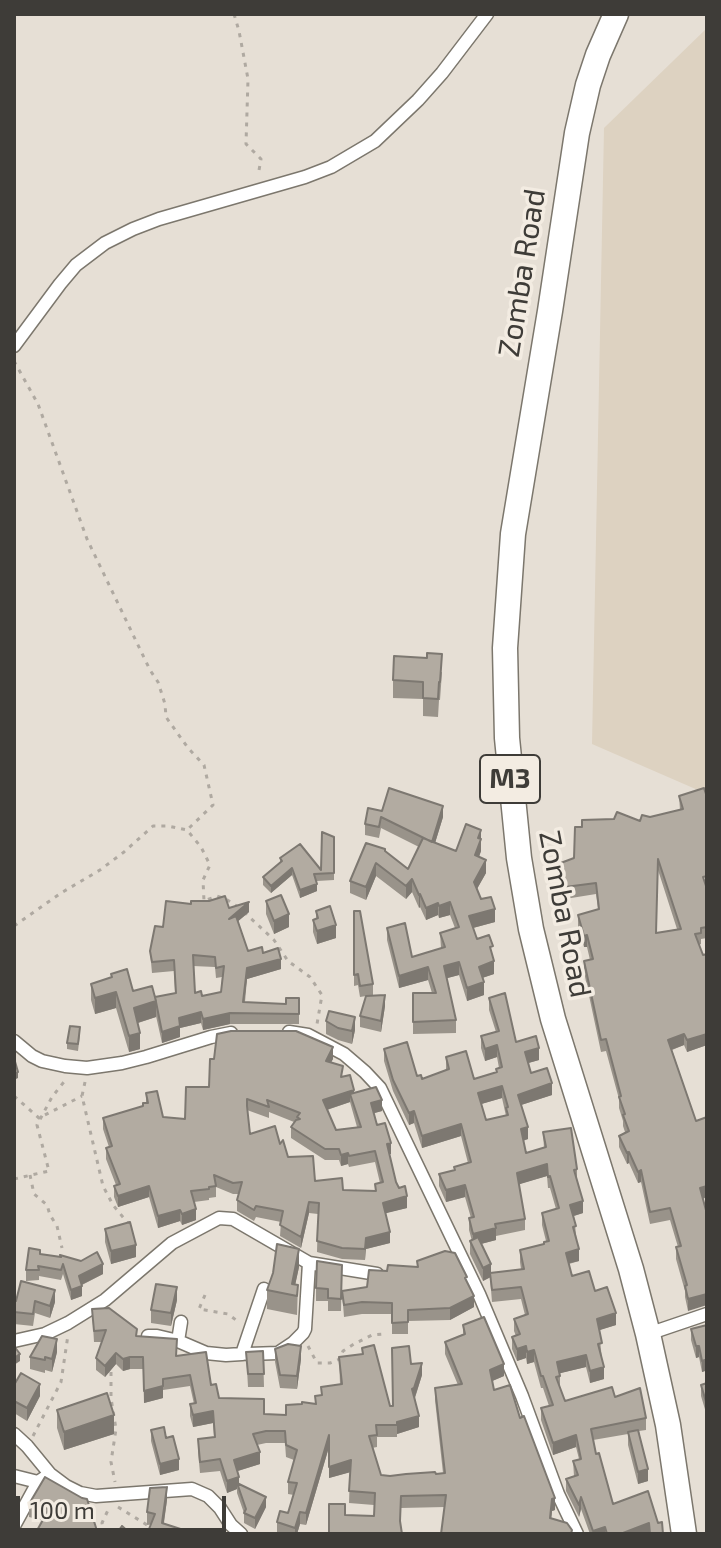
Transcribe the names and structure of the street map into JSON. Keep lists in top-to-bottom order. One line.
{"streets":{"highway":["Zomba Road","M3"]},"scale_bar":"100 m"}
